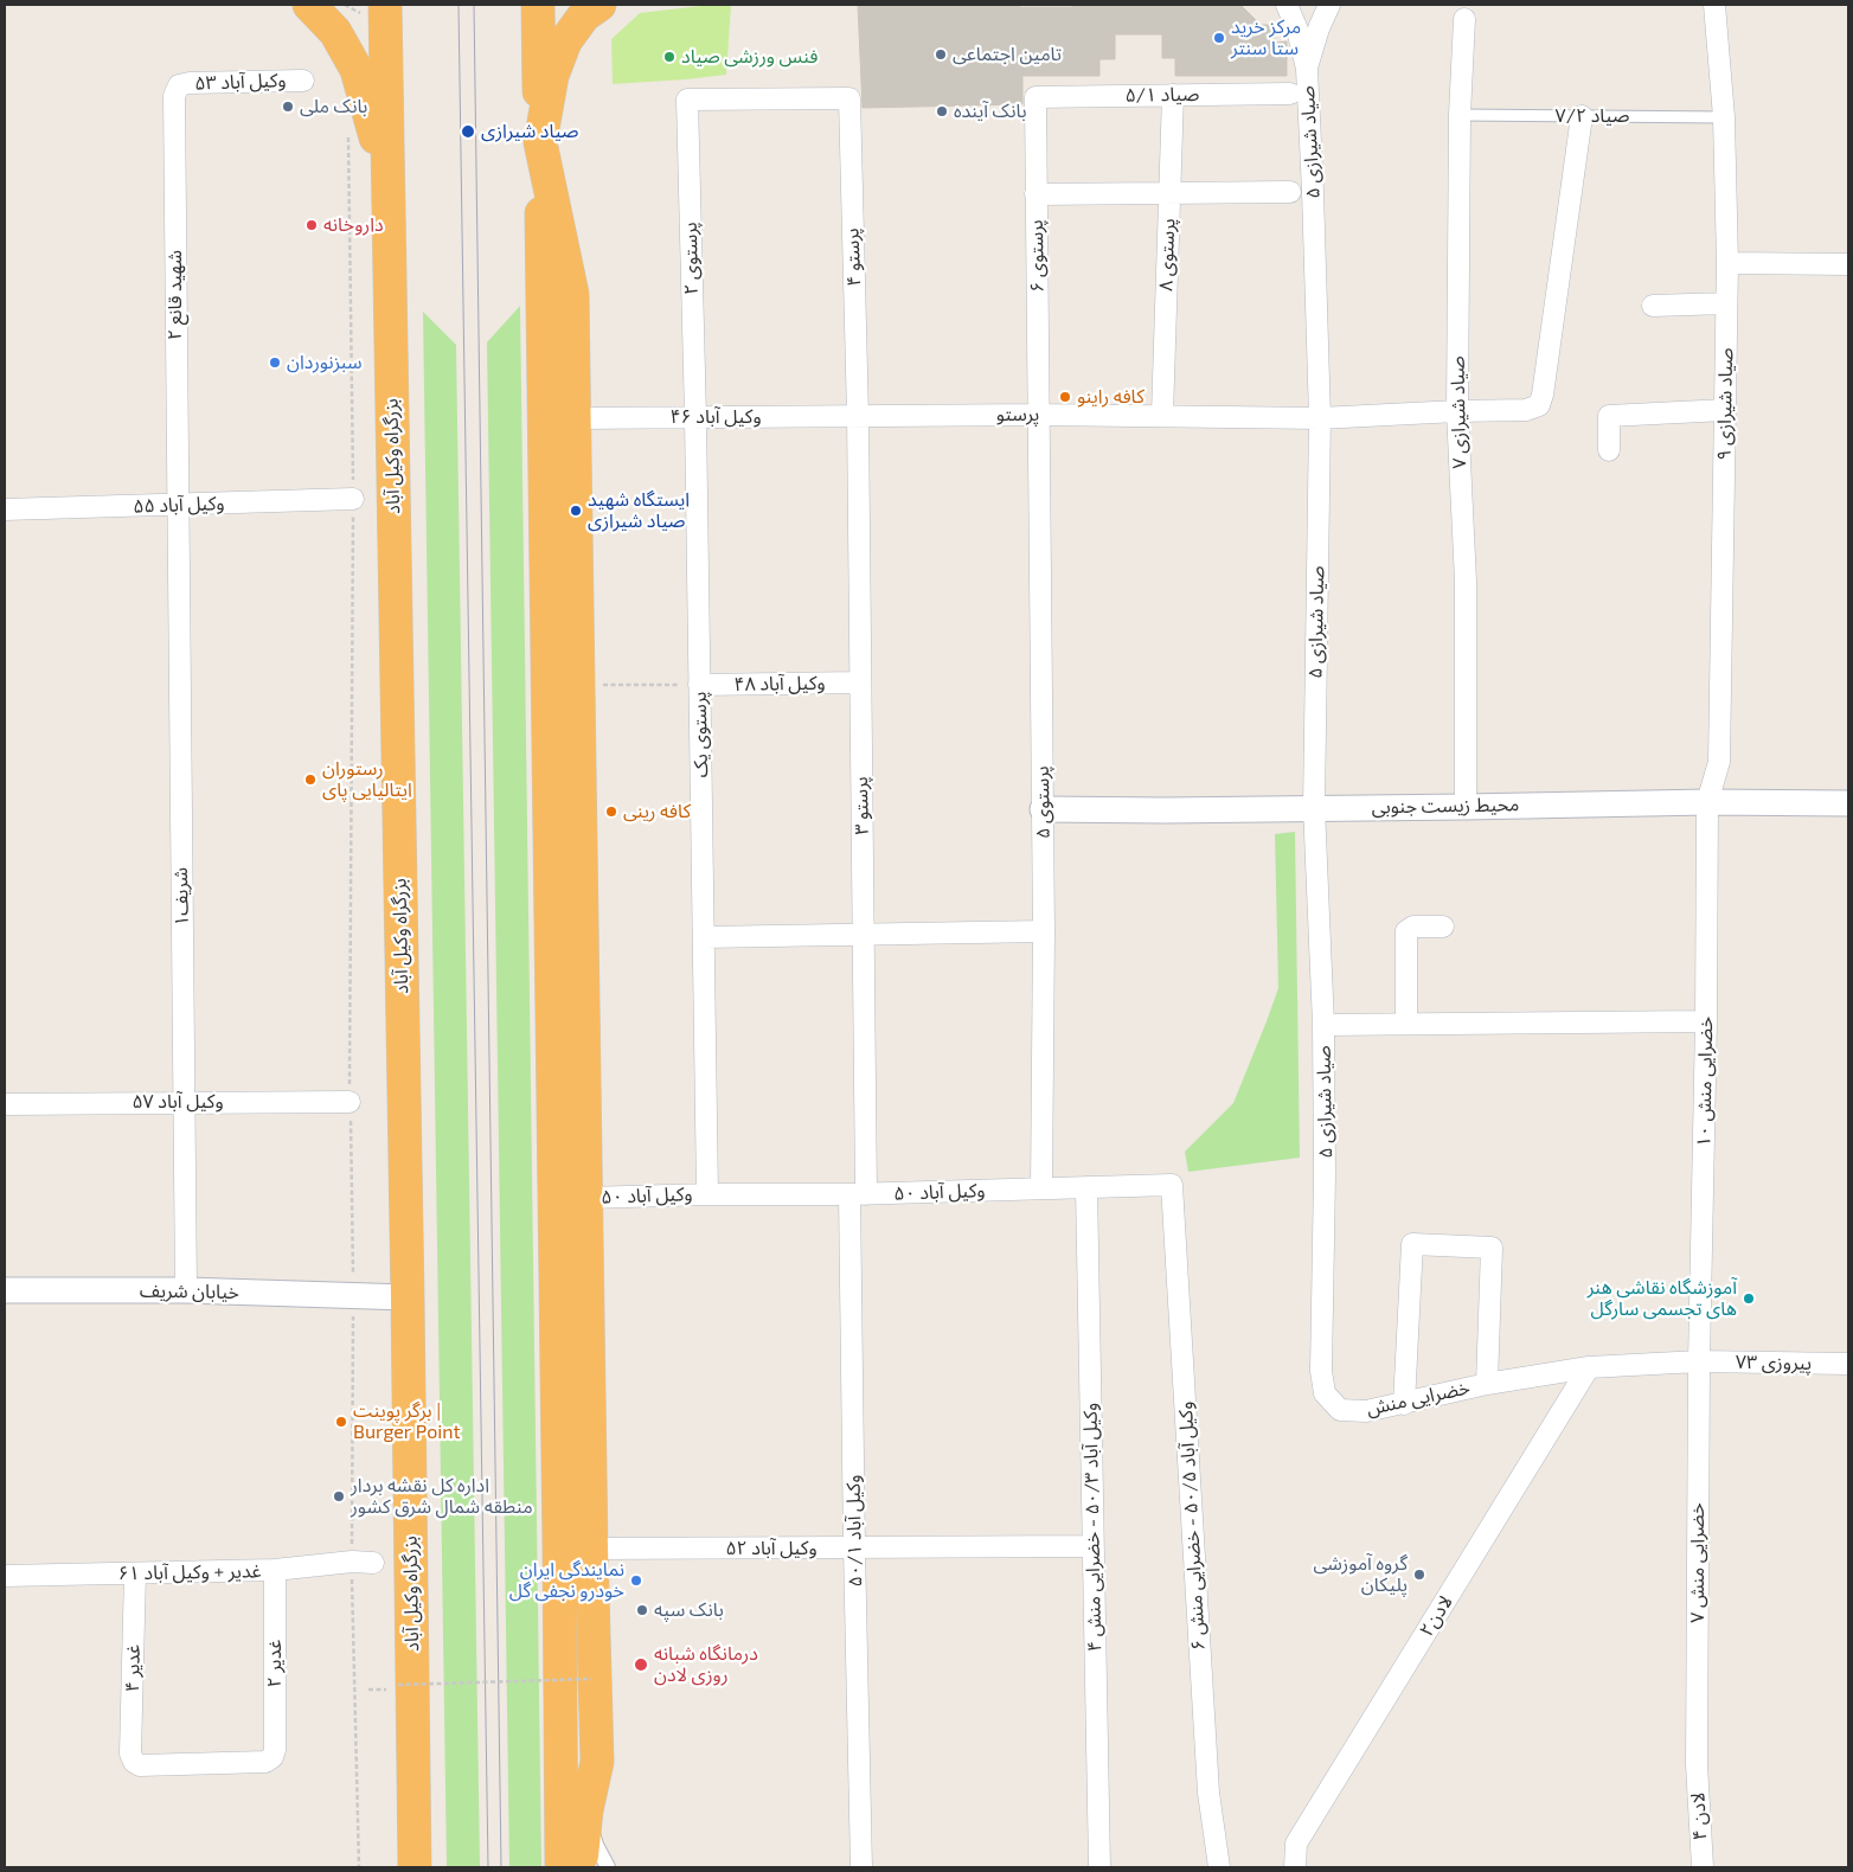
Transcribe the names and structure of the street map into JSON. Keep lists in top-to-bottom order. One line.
{"streets":{"highway":["بزرگراه وکیل آباد"],"street":["وکیل آباد ۵۳","صیاد ۵/۱","صیاد شیرازی ۵","پرستوی ۸","پرستوی ۶","پرستو ۴","پرستوی ۲","شهید قانع ۲","صیاد شیرازی ۹","صیاد شیرازی ۷","پرستو","۴۶ وکیل آباد","۵۵ وکیل آباد","۴۸ وکیل آباد","پرستوی یک","پرستوی ۵","پرستو ۳","محیط زیست جنوبی","شریف١","خضرایی منش ۱۰","۵۷ وکیل آباد","۵۰ وکیل آباد","وکیل آباد ۵۰","خیابان شریف","پیروزی ۷۳","خضرایی منش","وکیل آباد ۵۰/۵ - خضرایی منش ۶","وکیل آباد ۵۰/۳ - خضرایی منش ۴","وکیل آباد ۵۰/۱","۵۲ وکیل آباد","خضرایی منش ۷","غدیر + وکیل آباد ۶۱","لادن۲","غدیر ۲","غدیر ۴","لادن ۴"],"lane":["صیاد ۷/۲"]},"crossings":[["وکیل آباد ۵۳","شهید قانع ۲"],["صیاد ۵/۱","پرستوی ۸"],["صیاد ۵/۱","پرستوی ۶"],["صیاد ۷/۲","صیاد شیرازی ۹"],["صیاد ۷/۲","صیاد شیرازی ۷"],["صیاد ۷/۲","پرستو"],["صیاد شیرازی ۵","پرستو"],["صیاد شیرازی ۵","محیط زیست جنوبی"],["صیاد شیرازی ۵","خضرایی منش"],["پرستوی ۸","پرستو"],["پرستوی ۶","پرستو"],["پرستوی ۶","پرستوی ۵"],["پرستو ۴","پرستوی ۲"],["پرستو ۴","پرستو"],["پرستو ۴","۴۶ وکیل آباد"],["پرستو ۴","پرستو ۳"],["پرستوی ۲","۴۶ وکیل آباد"],["پرستوی ۲","پرستوی یک"],["شهید قانع ۲","۵۵ وکیل آباد"],["شهید قانع ۲","شریف١"],["صیاد شیرازی ۹","محیط زیست جنوبی"],["صیاد شیرازی ۹","خضرایی منش ۱۰"],["صیاد شیرازی ۷","پرستو"],["صیاد شیرازی ۷","محیط زیست جنوبی"],["پرستو","۴۶ وکیل آباد"],["پرستو","پرستوی ۵"],["پرستو","پرستو ۳"],["۴۶ وکیل آباد","پرستوی یک"],["۴۶ وکیل آباد","پرستو ۳"],["بزرگراه وکیل آباد","خیابان شریف"],["۵۵ وکیل آباد","شریف١"],["۴۸ وکیل آباد","پرستوی یک"],["۴۸ وکیل آباد","پرستو ۳"],["پرستوی یک","۵۰ وکیل آباد"],["پرستوی یک","وکیل آباد ۵۰"],["پرستوی ۵","محیط زیست جنوبی"],["پرستوی ۵","۵۰ وکیل آباد"],["پرستو ۳","۵۰ وکیل آباد"],["پرستو ۳","وکیل آباد ۵۰/۱"],["محیط زیست جنوبی","خضرایی منش ۱۰"],["شریف١","۵۷ وکیل آباد"],["شریف١","خیابان شریف"],["خضرایی منش ۱۰","پیروزی ۷۳"],["خضرایی منش ۱۰","خضرایی منش"],["خضرایی منش ۱۰","خضرایی منش ۷"],["۵۰ وکیل آباد","وکیل آباد ۵۰"],["۵۰ وکیل آباد","وکیل آباد ۵۰/۵ - خضرایی منش ۶"],["۵۰ وکیل آباد","وکیل آباد ۵۰/۳ - خضرایی منش ۴"],["۵۰ وکیل آباد","وکیل آباد ۵۰/۱"],["پیروزی ۷۳","خضرایی منش"],["پیروزی ۷۳","خضرایی منش ۷"],["خضرایی منش","خضرایی منش ۷"],["خضرایی منش","لادن۲"],["وکیل آباد ۵۰/۳ - خضرایی منش ۴","۵۲ وکیل آباد"],["وکیل آباد ۵۰/۱","۵۲ وکیل آباد"],["خضرایی منش ۷","لادن ۴"],["غدیر + وکیل آباد ۶۱","غدیر ۲"],["غدیر + وکیل آباد ۶۱","غدیر ۴"],["غدیر ۲","غدیر ۴"]],"places":["مرکز خرید ستا سنتر","تامین اجتماعی","فنس ورزشی صیاد","بانک ملی","بانک آینده","صیاد شیرازی","داروخانه","سبزنوردان","کافه راینو","ایستگاه شهید صیاد شیرازی","رستوران ایتالیایی پای","کافه رینی","آموزشگاه نقاشی هنر های تجسمی سارگل","برگر پوینت | Burger Point","اداره کل نقشه بردار منطقه شمال شرق کشور","گروه آموزشی پلیکان","نمایندگی ایران خودرو نجفی گل","بانک سپه","درمانگاه شبانه روزی لادن"]}
